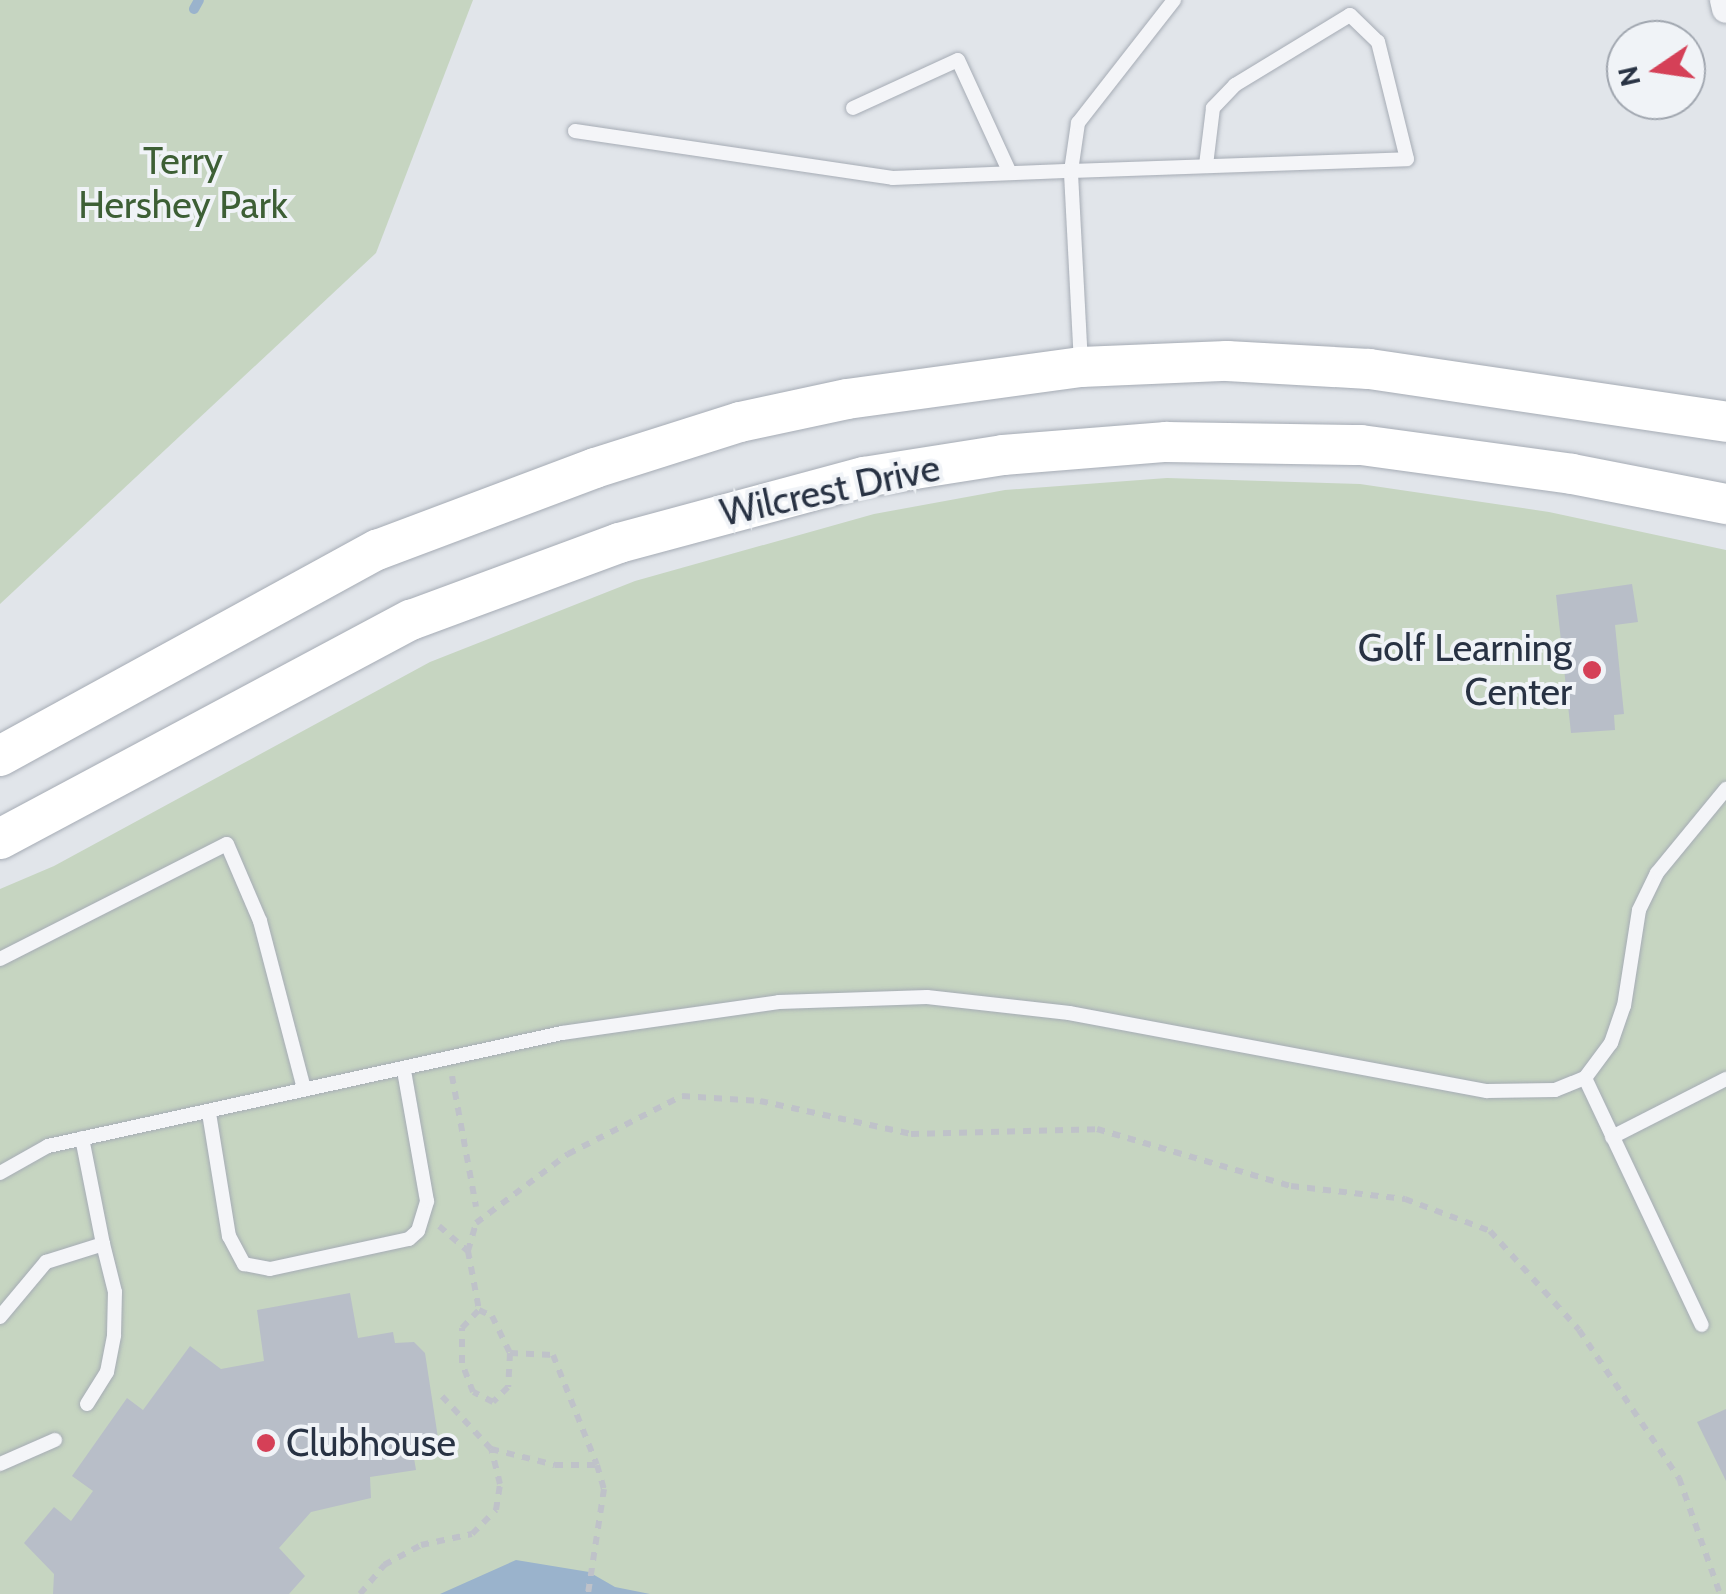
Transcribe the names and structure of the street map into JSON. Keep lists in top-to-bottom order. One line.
{"streets":{"main road":["Wilcrest Drive"]},"parks":["Terry Hershey Park"],"places":["Golf Learning Center","Clubhouse"],"north":"left"}
